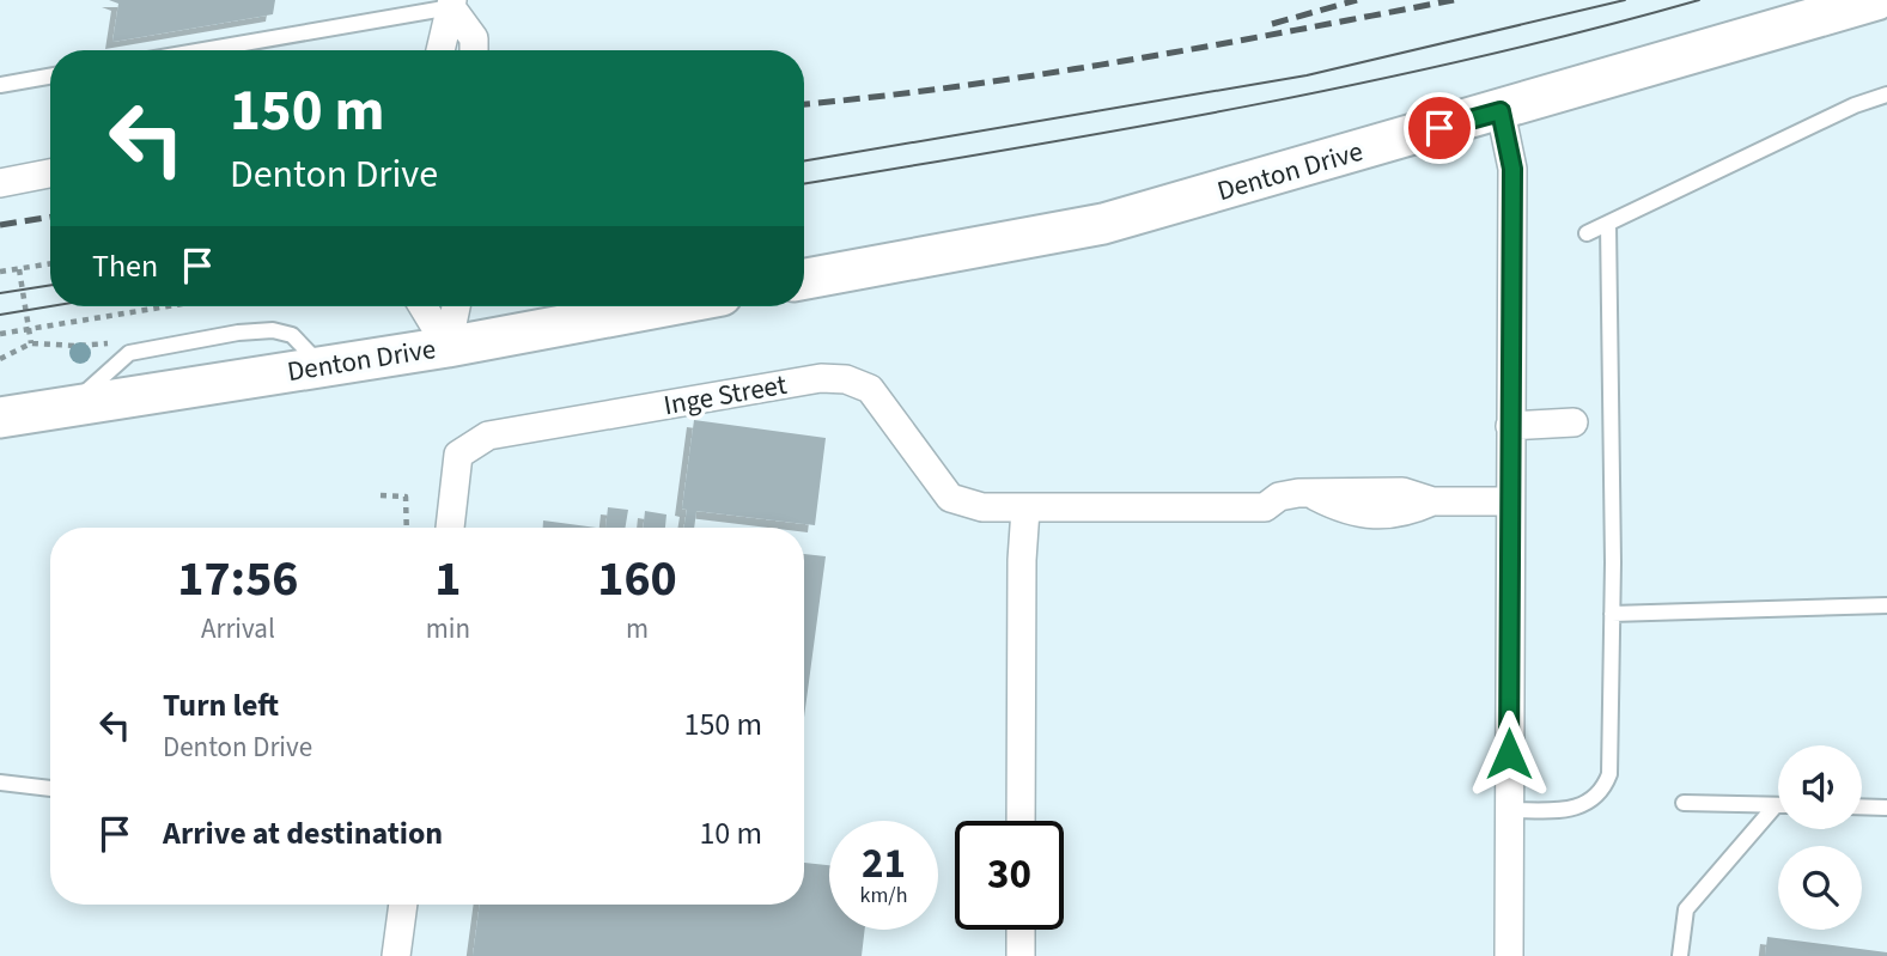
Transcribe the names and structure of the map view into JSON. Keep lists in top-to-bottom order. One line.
{"streets":{"main road":["Denton Drive"],"street":["Inge Street"]},"page":{"turn":["150 m","Denton Drive"],"then":"Then","eta":["17:56","Arrival","1","min","160","m"],"list":[{"name":"Turn left","note":"Denton Drive","value":"150 m"},{"name":"Arrive at destination","value":"10 m"}],"speed":"21 km/h","limit":"30"}}
